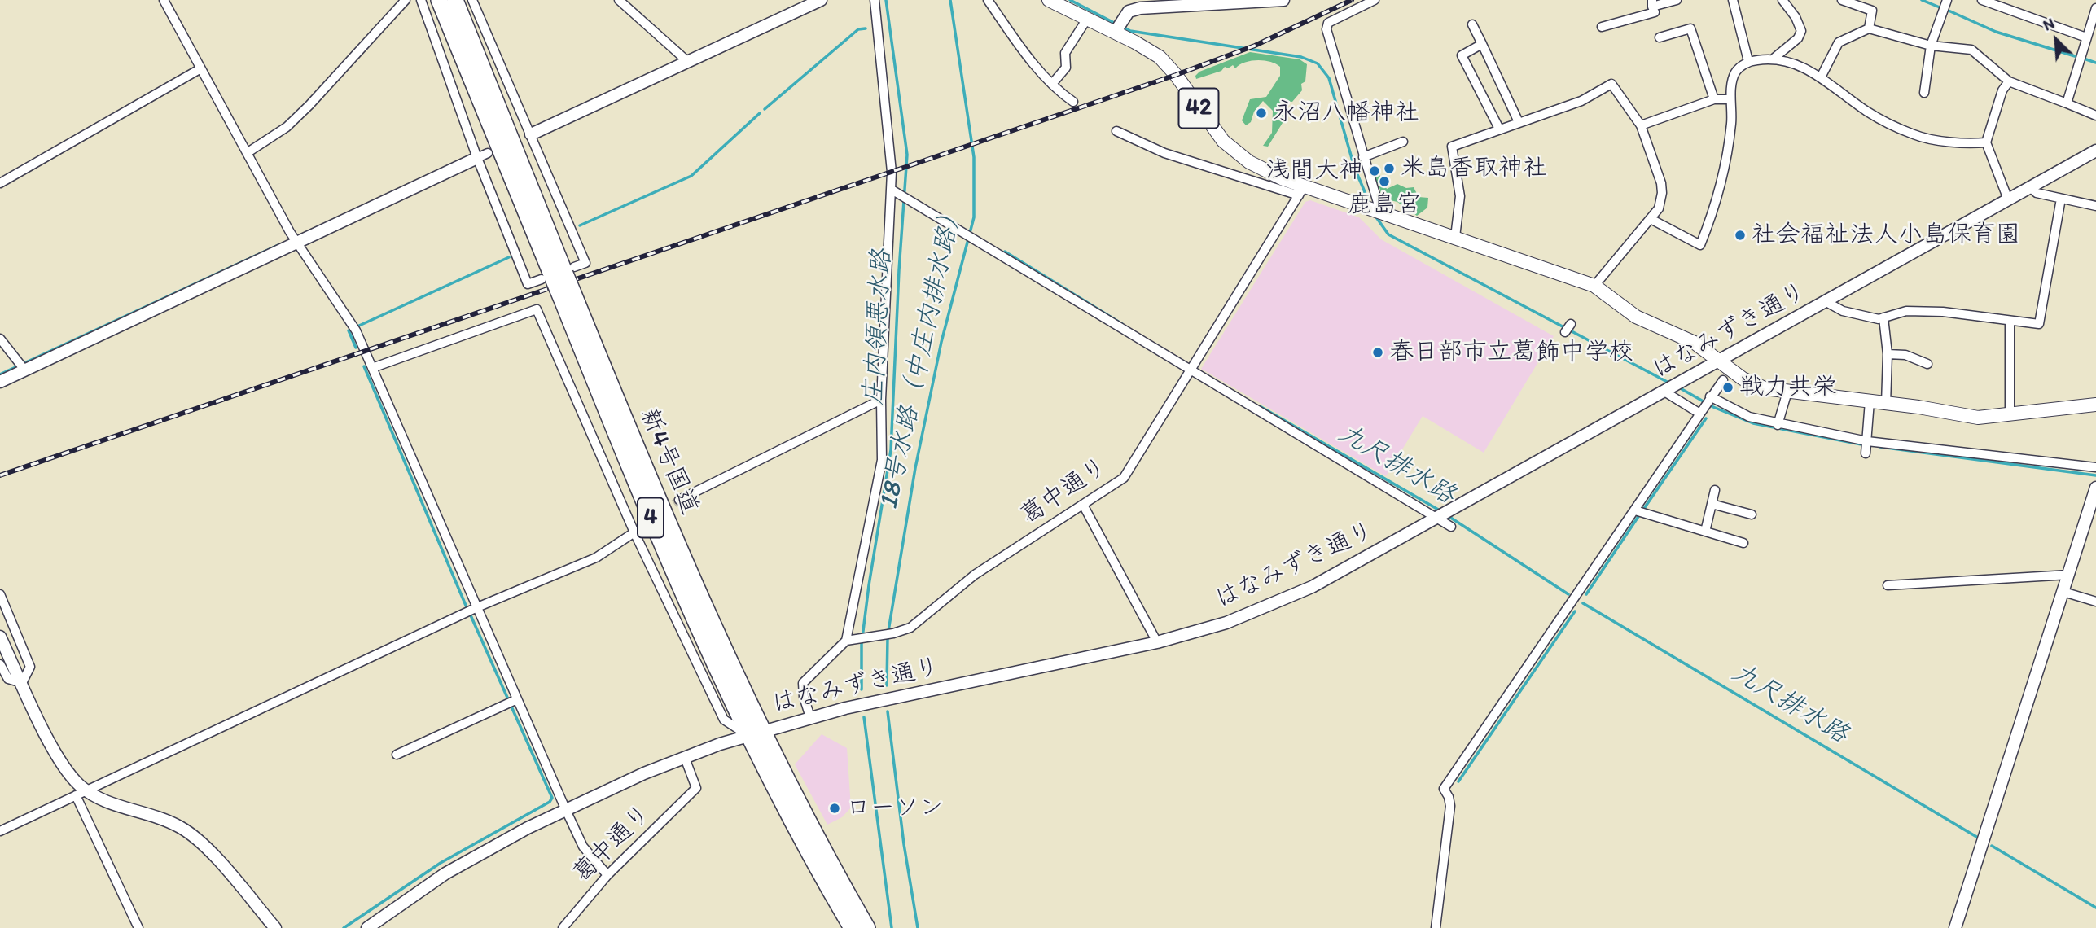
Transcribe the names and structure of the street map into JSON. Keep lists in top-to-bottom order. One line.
{"streets":{"highway":["新4号国道","4"],"main road":["42"],"street":["はなみずき通り","葛中通り"]},"crossings":[["42","はなみずき通り"],["42","葛中通り"],["はなみずき通り","新4号国道"],["はなみずき通り","葛中通り"]],"water":["庄内領悪水路","18号水路（中庄内排水路）","九尺排水路"],"places":["永沼八幡神社","米島香取神社","浅間大神","鹿島宮","社会福祉法人小島保育園","春日部市立葛飾中学校","戦力共栄","ローソン"],"north":"top left"}
